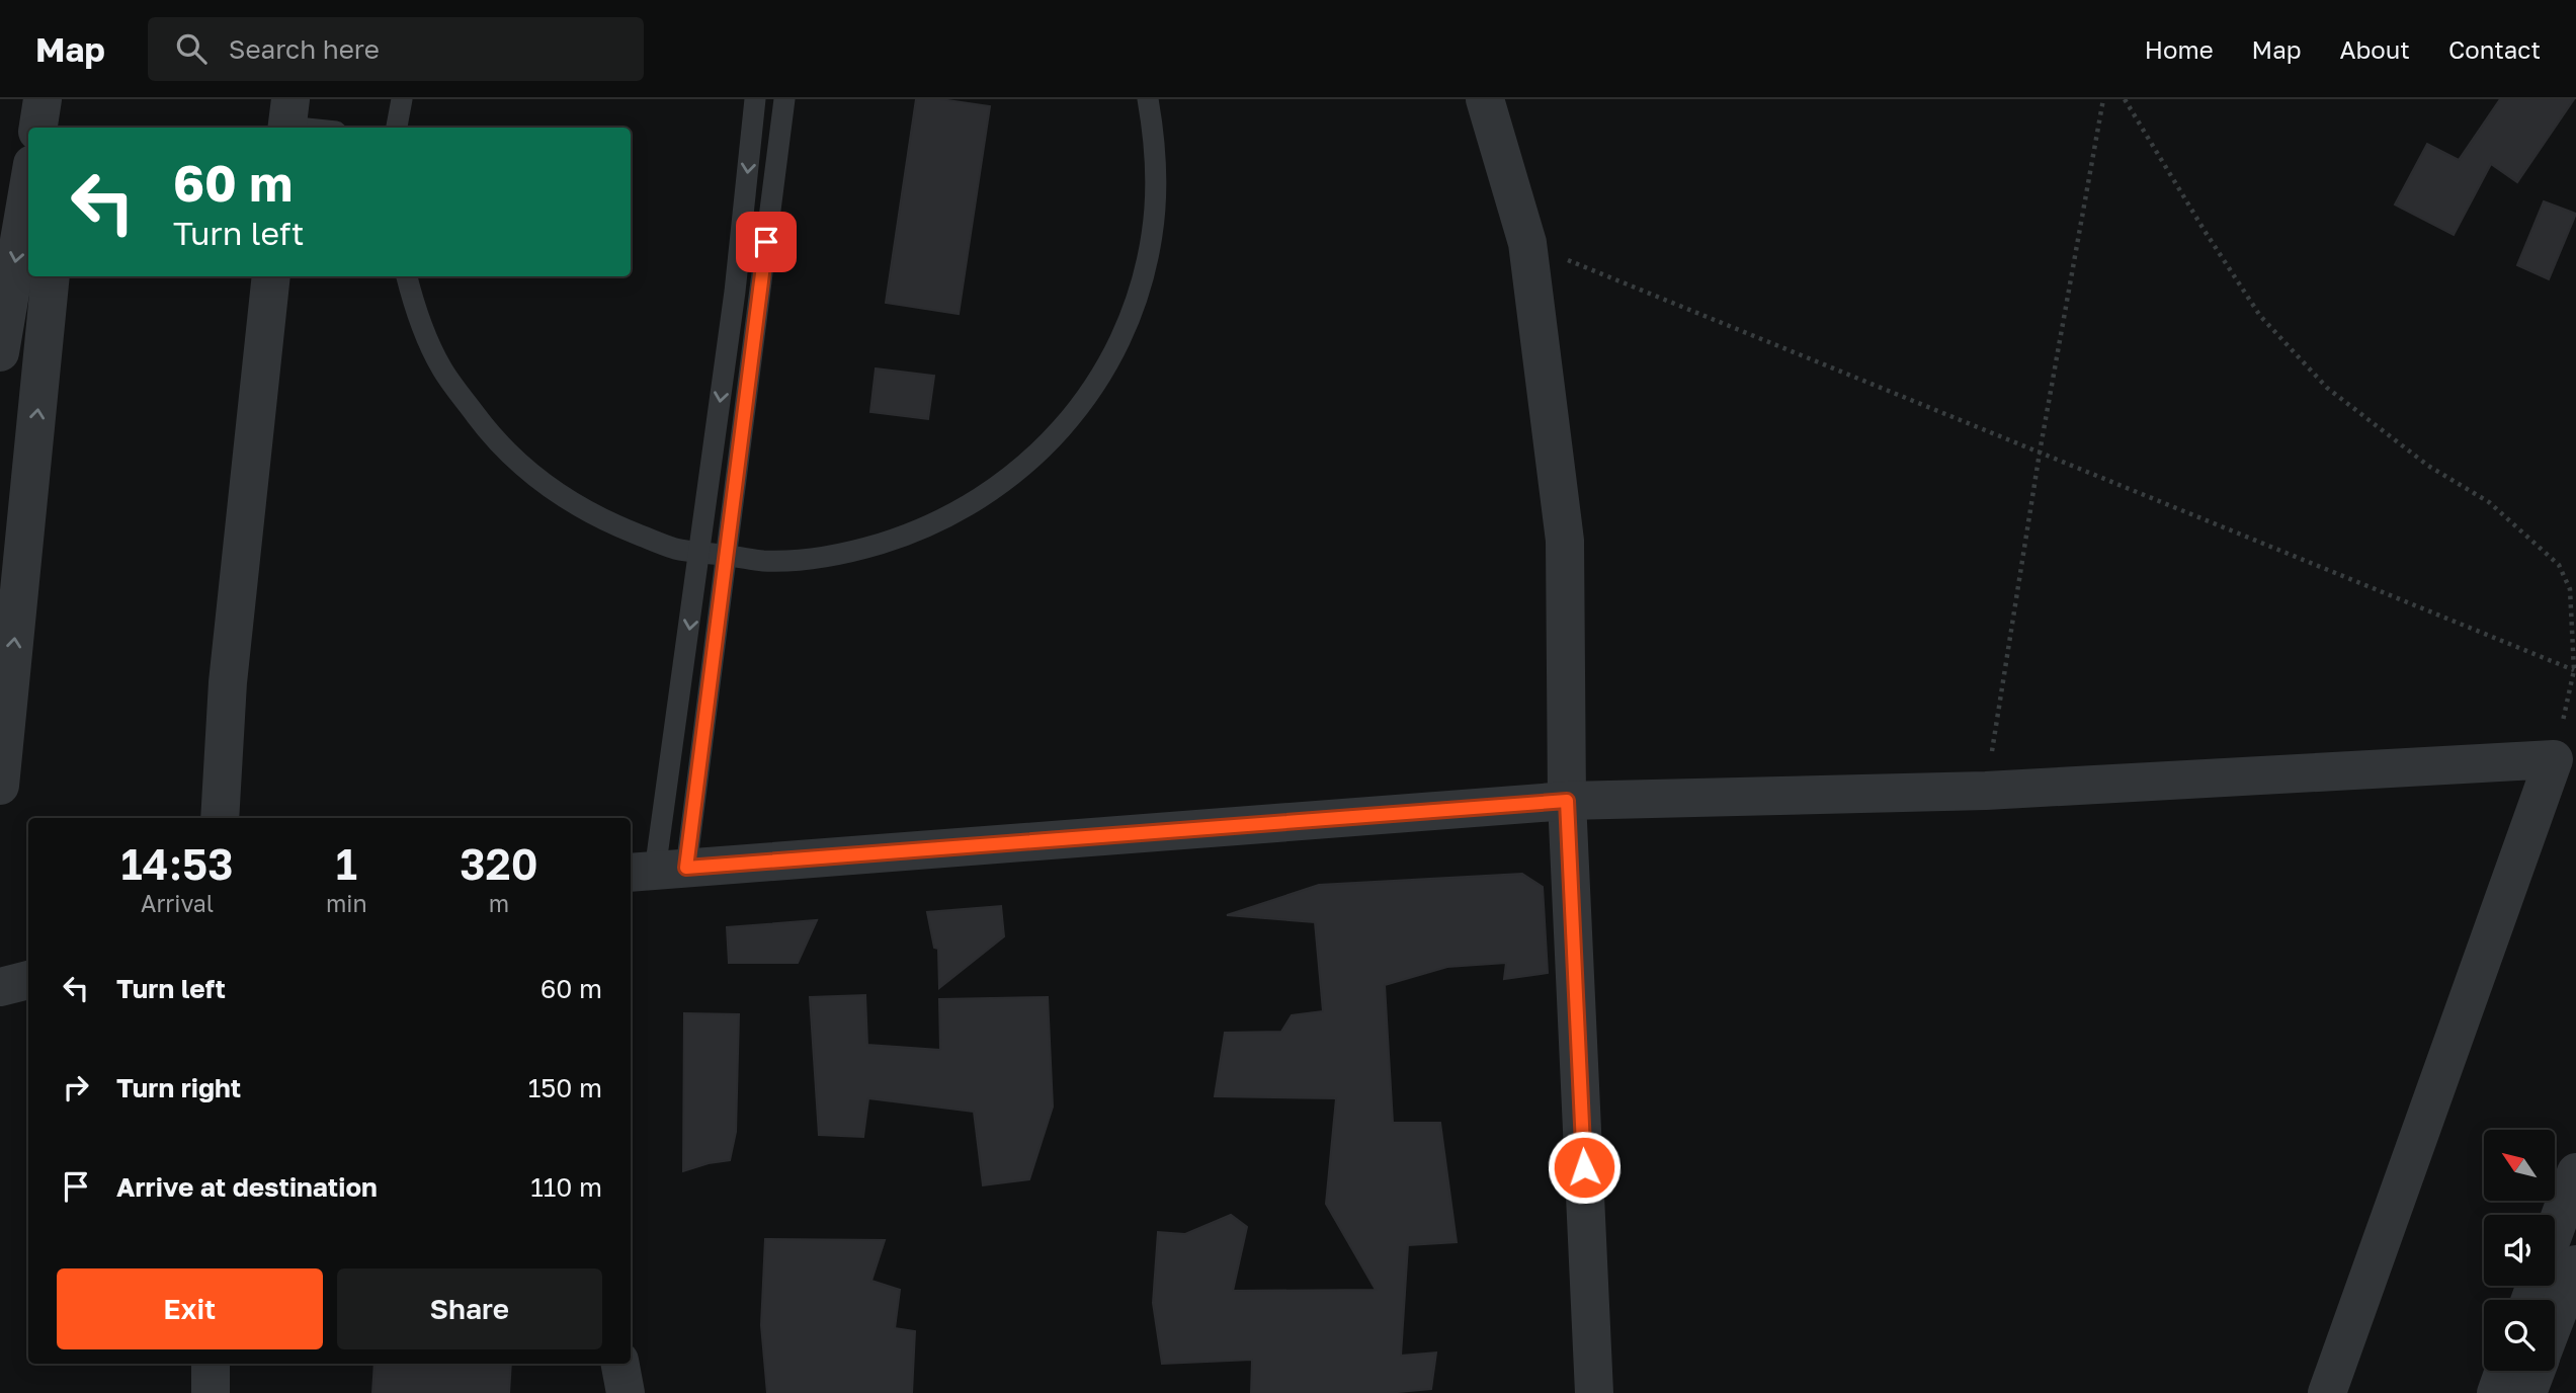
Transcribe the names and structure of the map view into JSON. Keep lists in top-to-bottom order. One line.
{"north":"top left","page":{"header":"Map","search":"Search here","nav":["Home","Map","About","Contact"],"turn":["60 m","Turn left"],"eta":["14:53","Arrival","1","min","320","m"],"list":[{"name":"Turn left","value":"60 m"},{"name":"Turn right","value":"150 m"},{"name":"Arrive at destination","value":"110 m"}],"buttons":["Exit","Share"]}}
